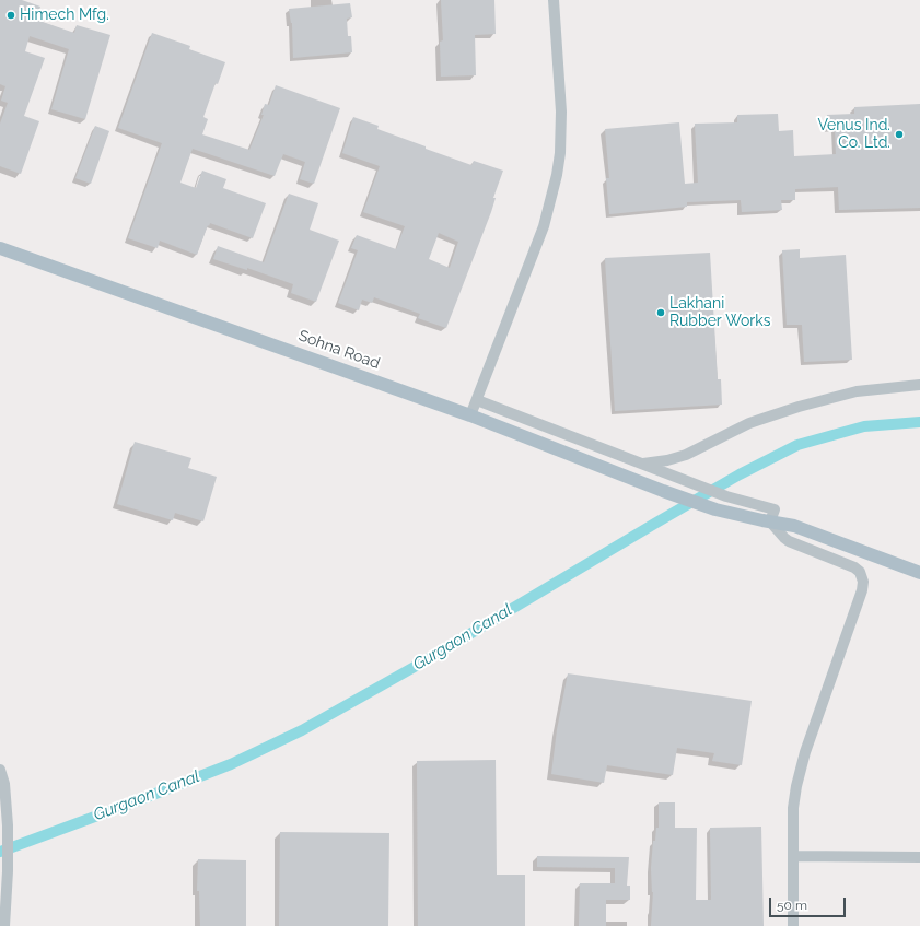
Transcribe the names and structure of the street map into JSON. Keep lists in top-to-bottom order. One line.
{"streets":{"main road":["Sohna Road"]},"water":["Gurgaon Canal"],"places":["Himech Mfg.","Venus Ind. Co. Ltd.","Lakhani Rubber Works"],"scale_bar":"50 m"}
